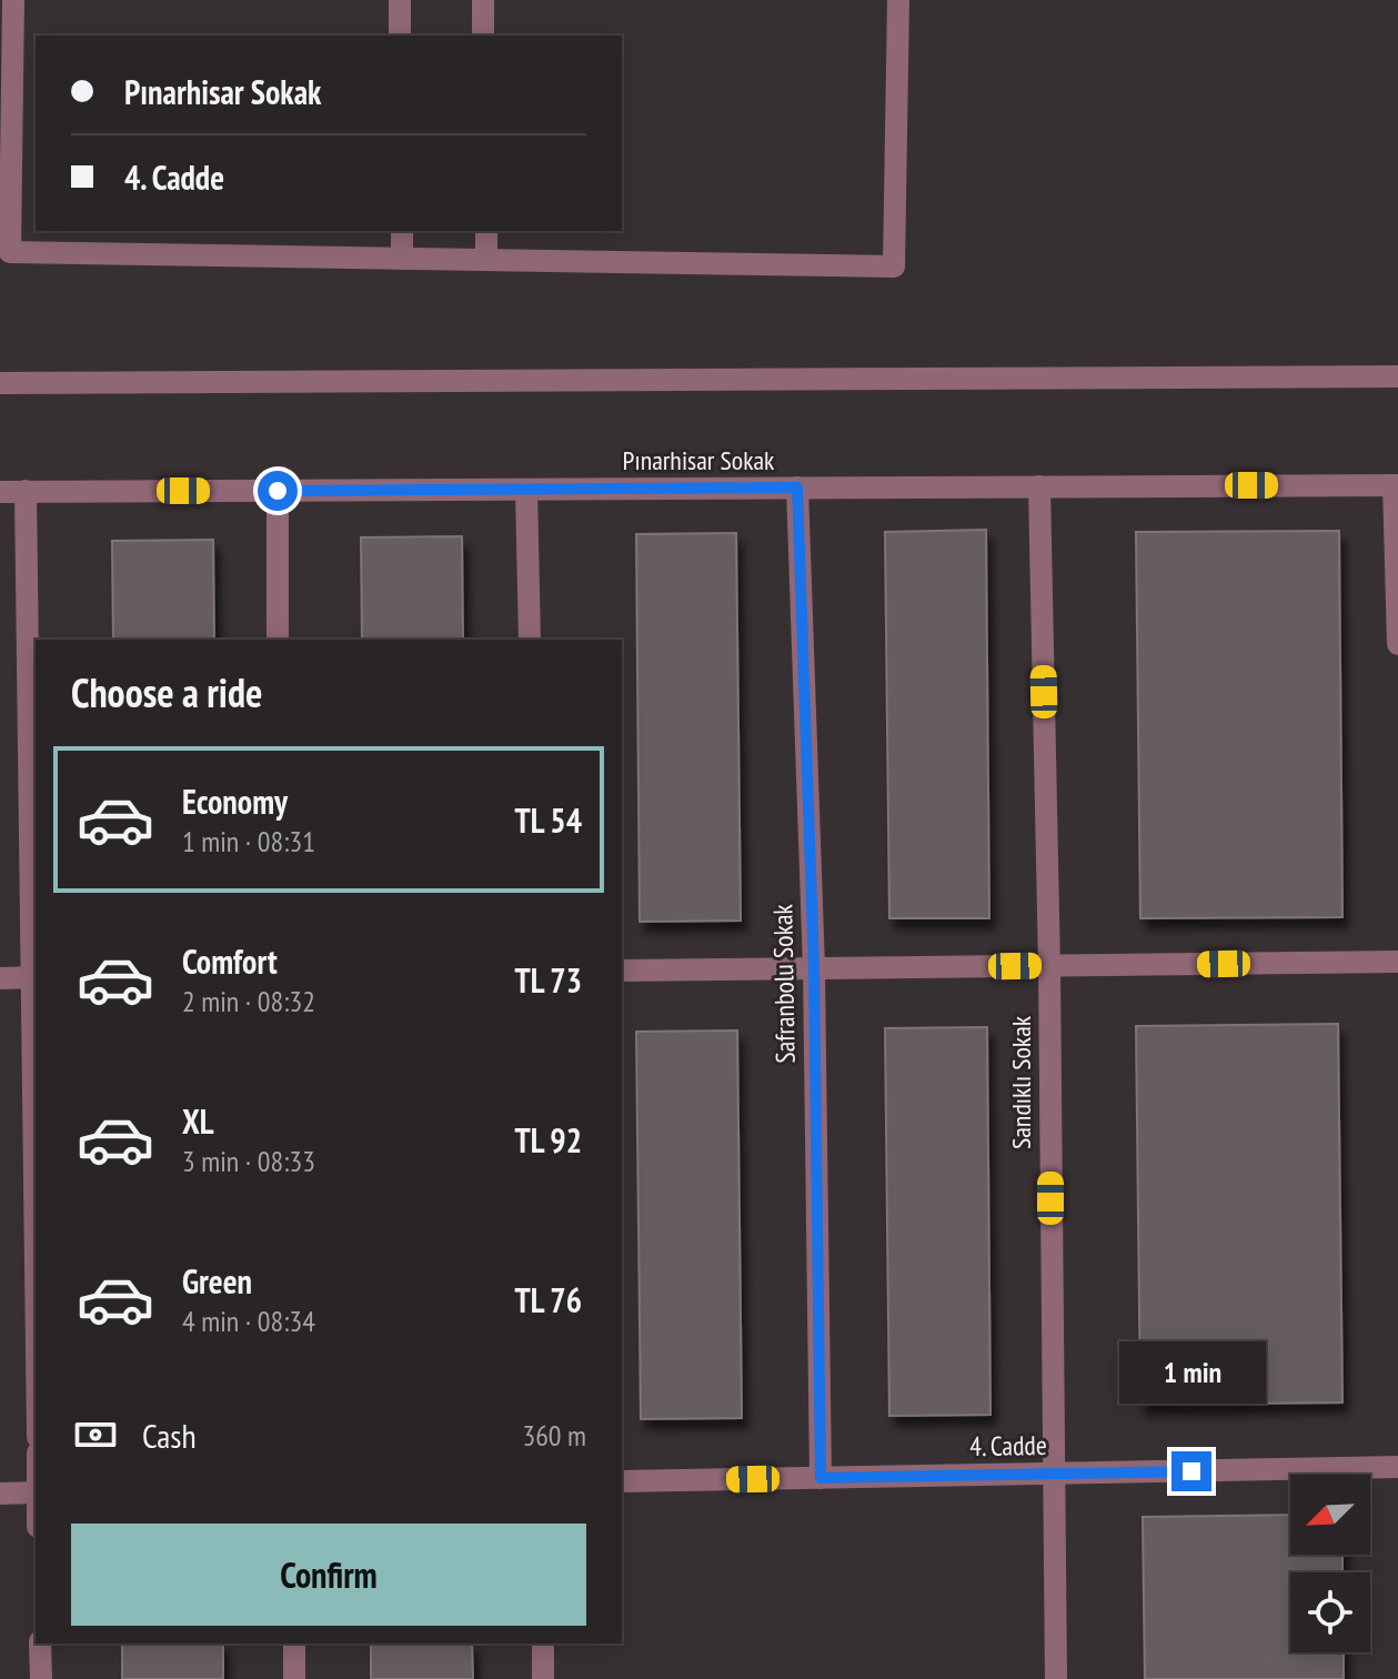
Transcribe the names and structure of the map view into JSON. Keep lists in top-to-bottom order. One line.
{"streets":{"street":["Pınarhisar Sokak","Safranbolu Sokak","Sandıklı Sokak","4. Cadde"]},"crossings":[["Pınarhisar Sokak","Safranbolu Sokak"],["Pınarhisar Sokak","Sandıklı Sokak"],["Safranbolu Sokak","4. Cadde"],["Sandıklı Sokak","4. Cadde"]],"north":"bottom left","page":{"banner":["Pınarhisar Sokak","4. Cadde"],"heading":"Choose a ride","list":[{"name":"Economy","note":"1 min · 08:31","value":"TL 54"},{"name":"Comfort","note":"2 min · 08:32","value":"TL 73"},{"name":"XL","note":"3 min · 08:33","value":"TL 92"},{"name":"Green","note":"4 min · 08:34","value":"TL 76"}],"bubble":"1 min","pay":["Cash","360 m"],"buttons":"Confirm"}}
